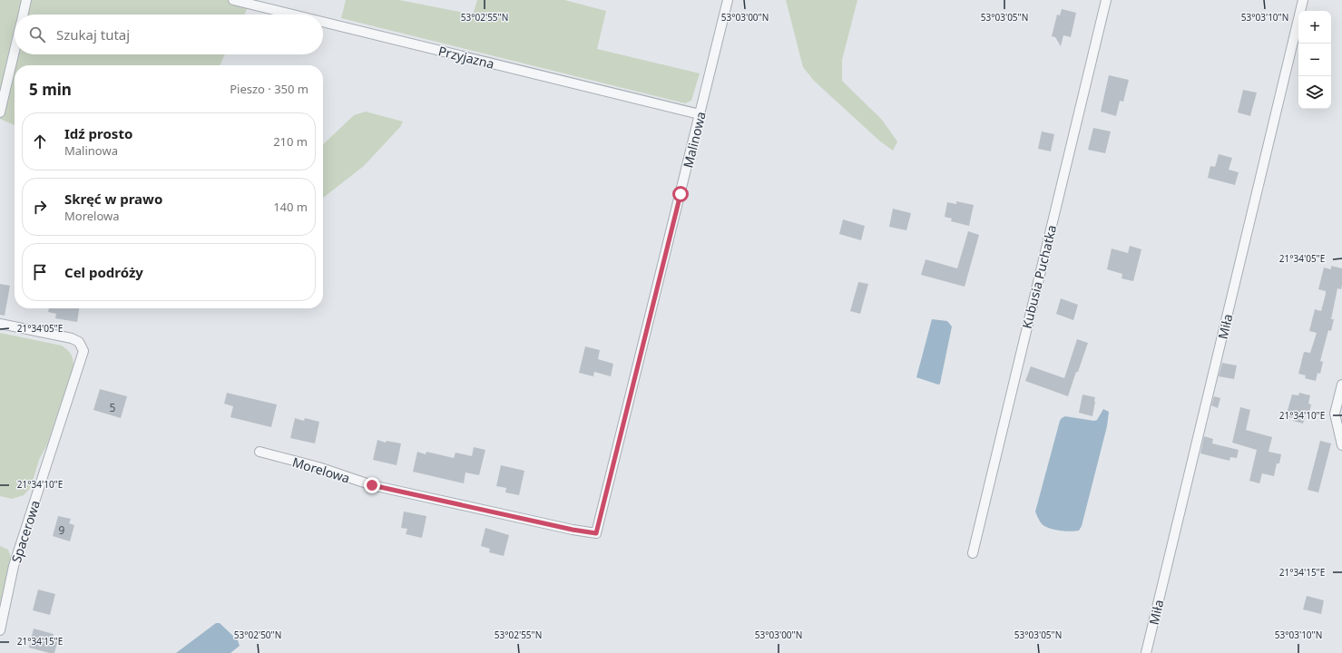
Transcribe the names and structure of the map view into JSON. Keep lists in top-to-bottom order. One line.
{"streets":{"street":["Przyjazna","Malinowa","Kubusia Puchatka","Miła","Morelowa","Spacerowa"]},"crossings":[["Przyjazna","Malinowa"],["Malinowa","Morelowa"]],"house_numbers":["5","9"],"page":{"map_buttons":["+","−"],"search":"Szukaj tutaj","heading":["5 min","Pieszo · 350 m"],"list":[["Idź prosto","Malinowa","210 m"],["Skręć w prawo","Morelowa","140 m"],"Cel podróży"]},"coordinates":["53°02'55\"N","53°03'00\"N","53°03'05\"N","53°03'10\"N","21°34'05\"E","21°34'10\"E","21°34'15\"E","53°02'50\"N"]}
